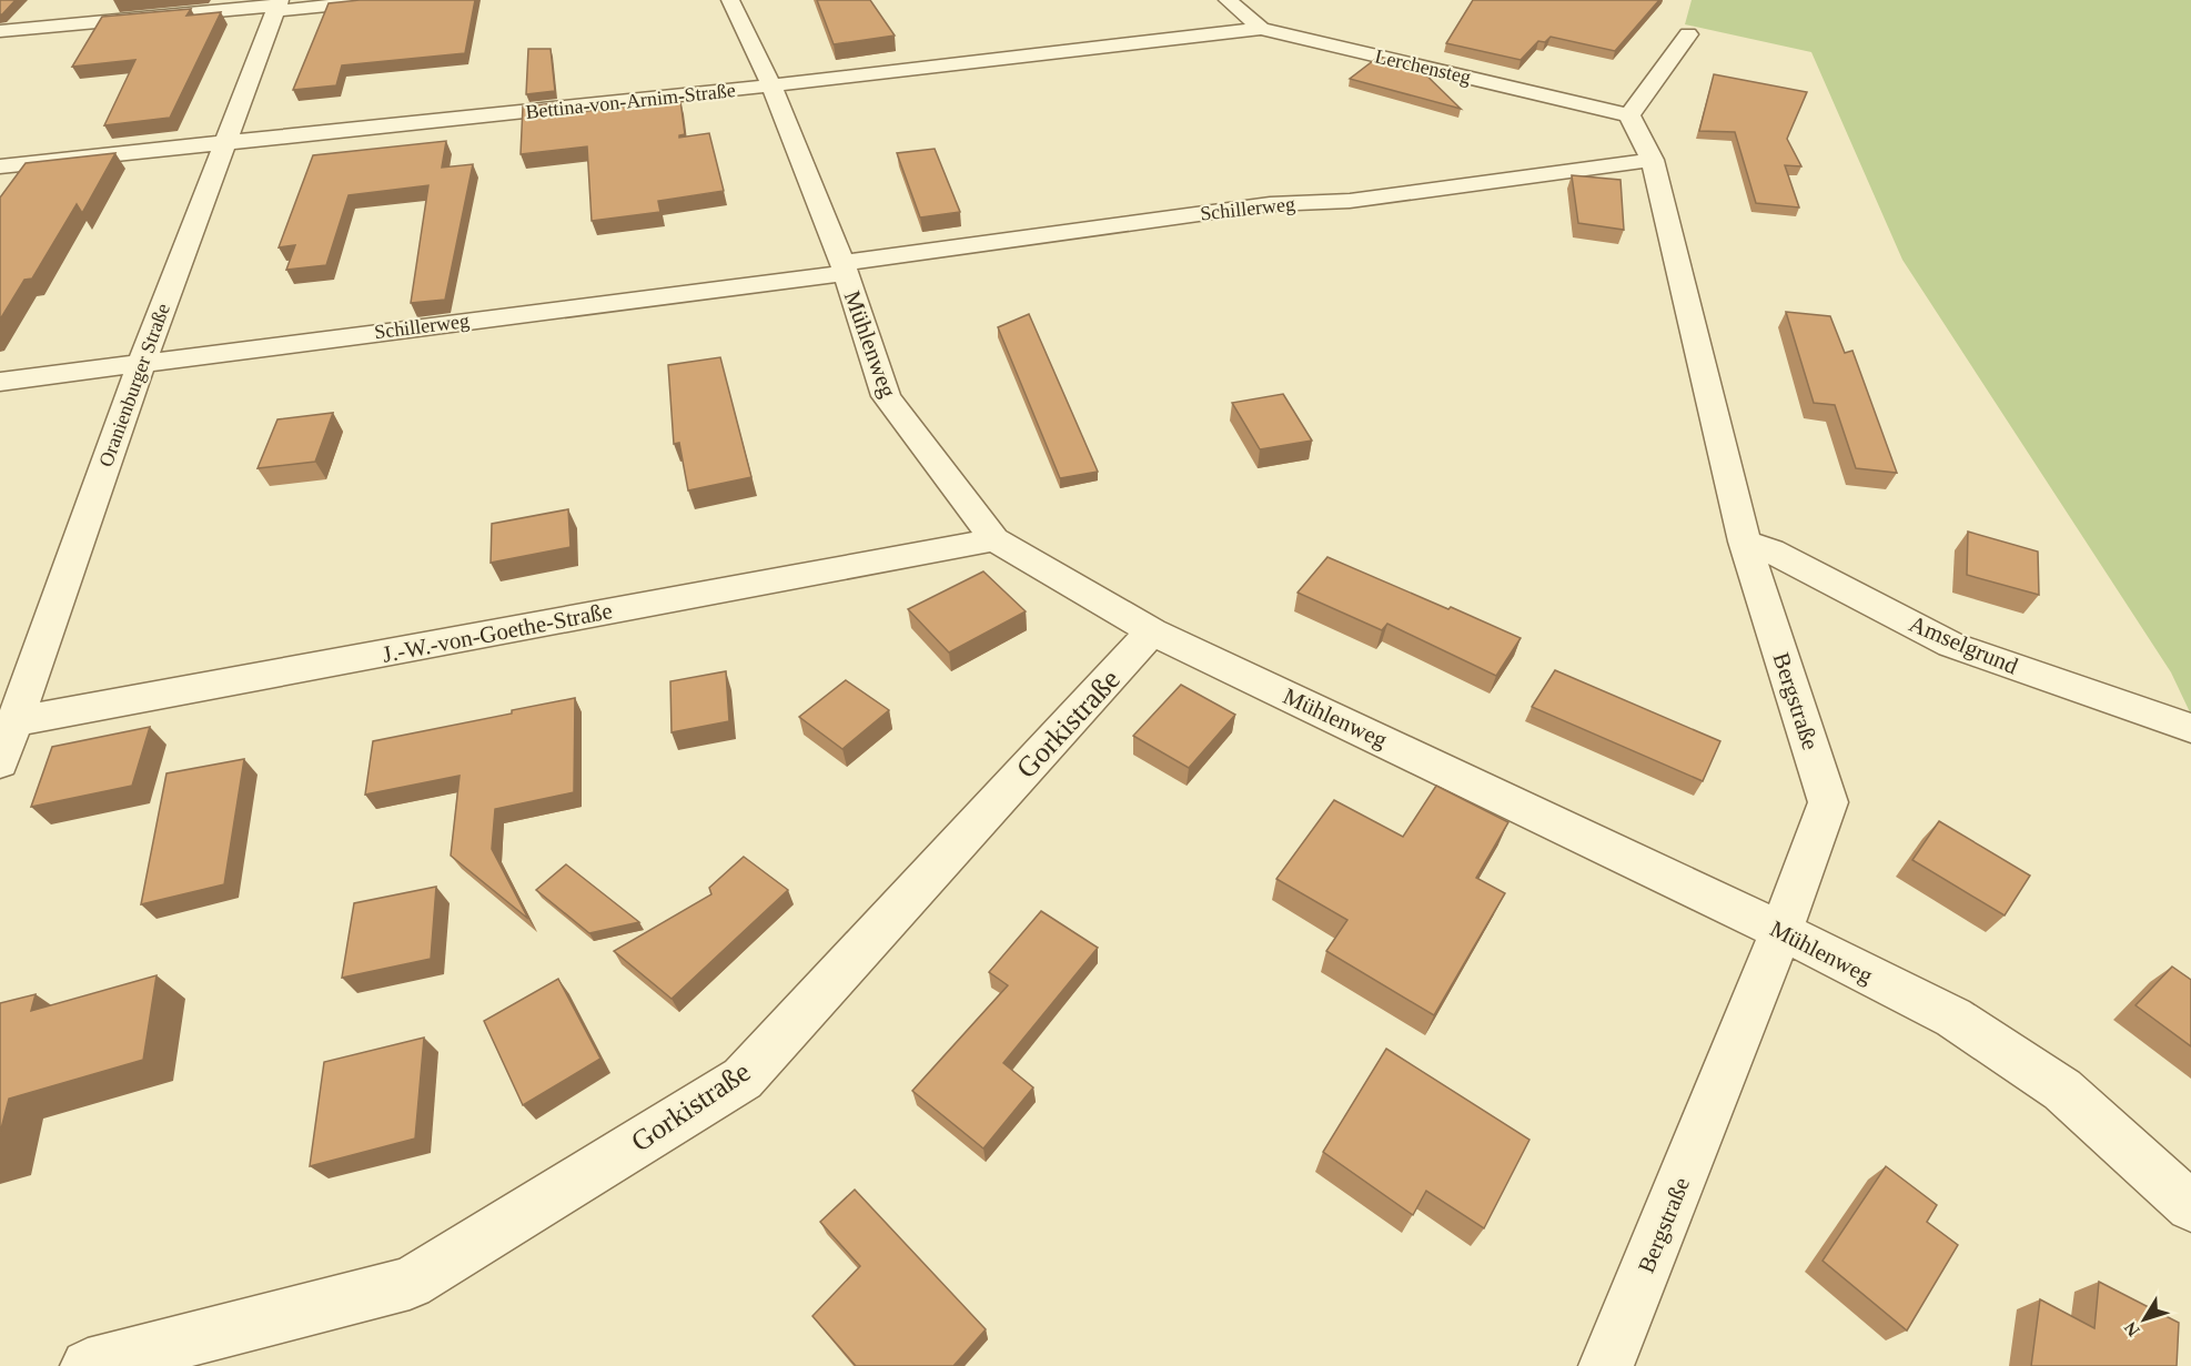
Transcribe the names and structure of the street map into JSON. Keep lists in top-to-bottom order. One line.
{"streets":{"street":["Lerchensteg","Bettina-von-Arnim-Straße","Schillerweg","Mühlenweg","Oranienburger Straße","J.-W.-von-Goethe-Straße","Amselgrund","Bergstraße","Gorkistraße"]},"crossings":[["Lerchensteg","Bettina-von-Arnim-Straße"],["Lerchensteg","Bergstraße"],["Bettina-von-Arnim-Straße","Mühlenweg"],["Bettina-von-Arnim-Straße","Oranienburger Straße"],["Schillerweg","Mühlenweg"],["Schillerweg","Oranienburger Straße"],["Schillerweg","Bergstraße"],["Mühlenweg","J.-W.-von-Goethe-Straße"],["Mühlenweg","Bergstraße"],["Mühlenweg","Gorkistraße"],["Oranienburger Straße","J.-W.-von-Goethe-Straße"],["Amselgrund","Bergstraße"]],"north":"bottom left"}
